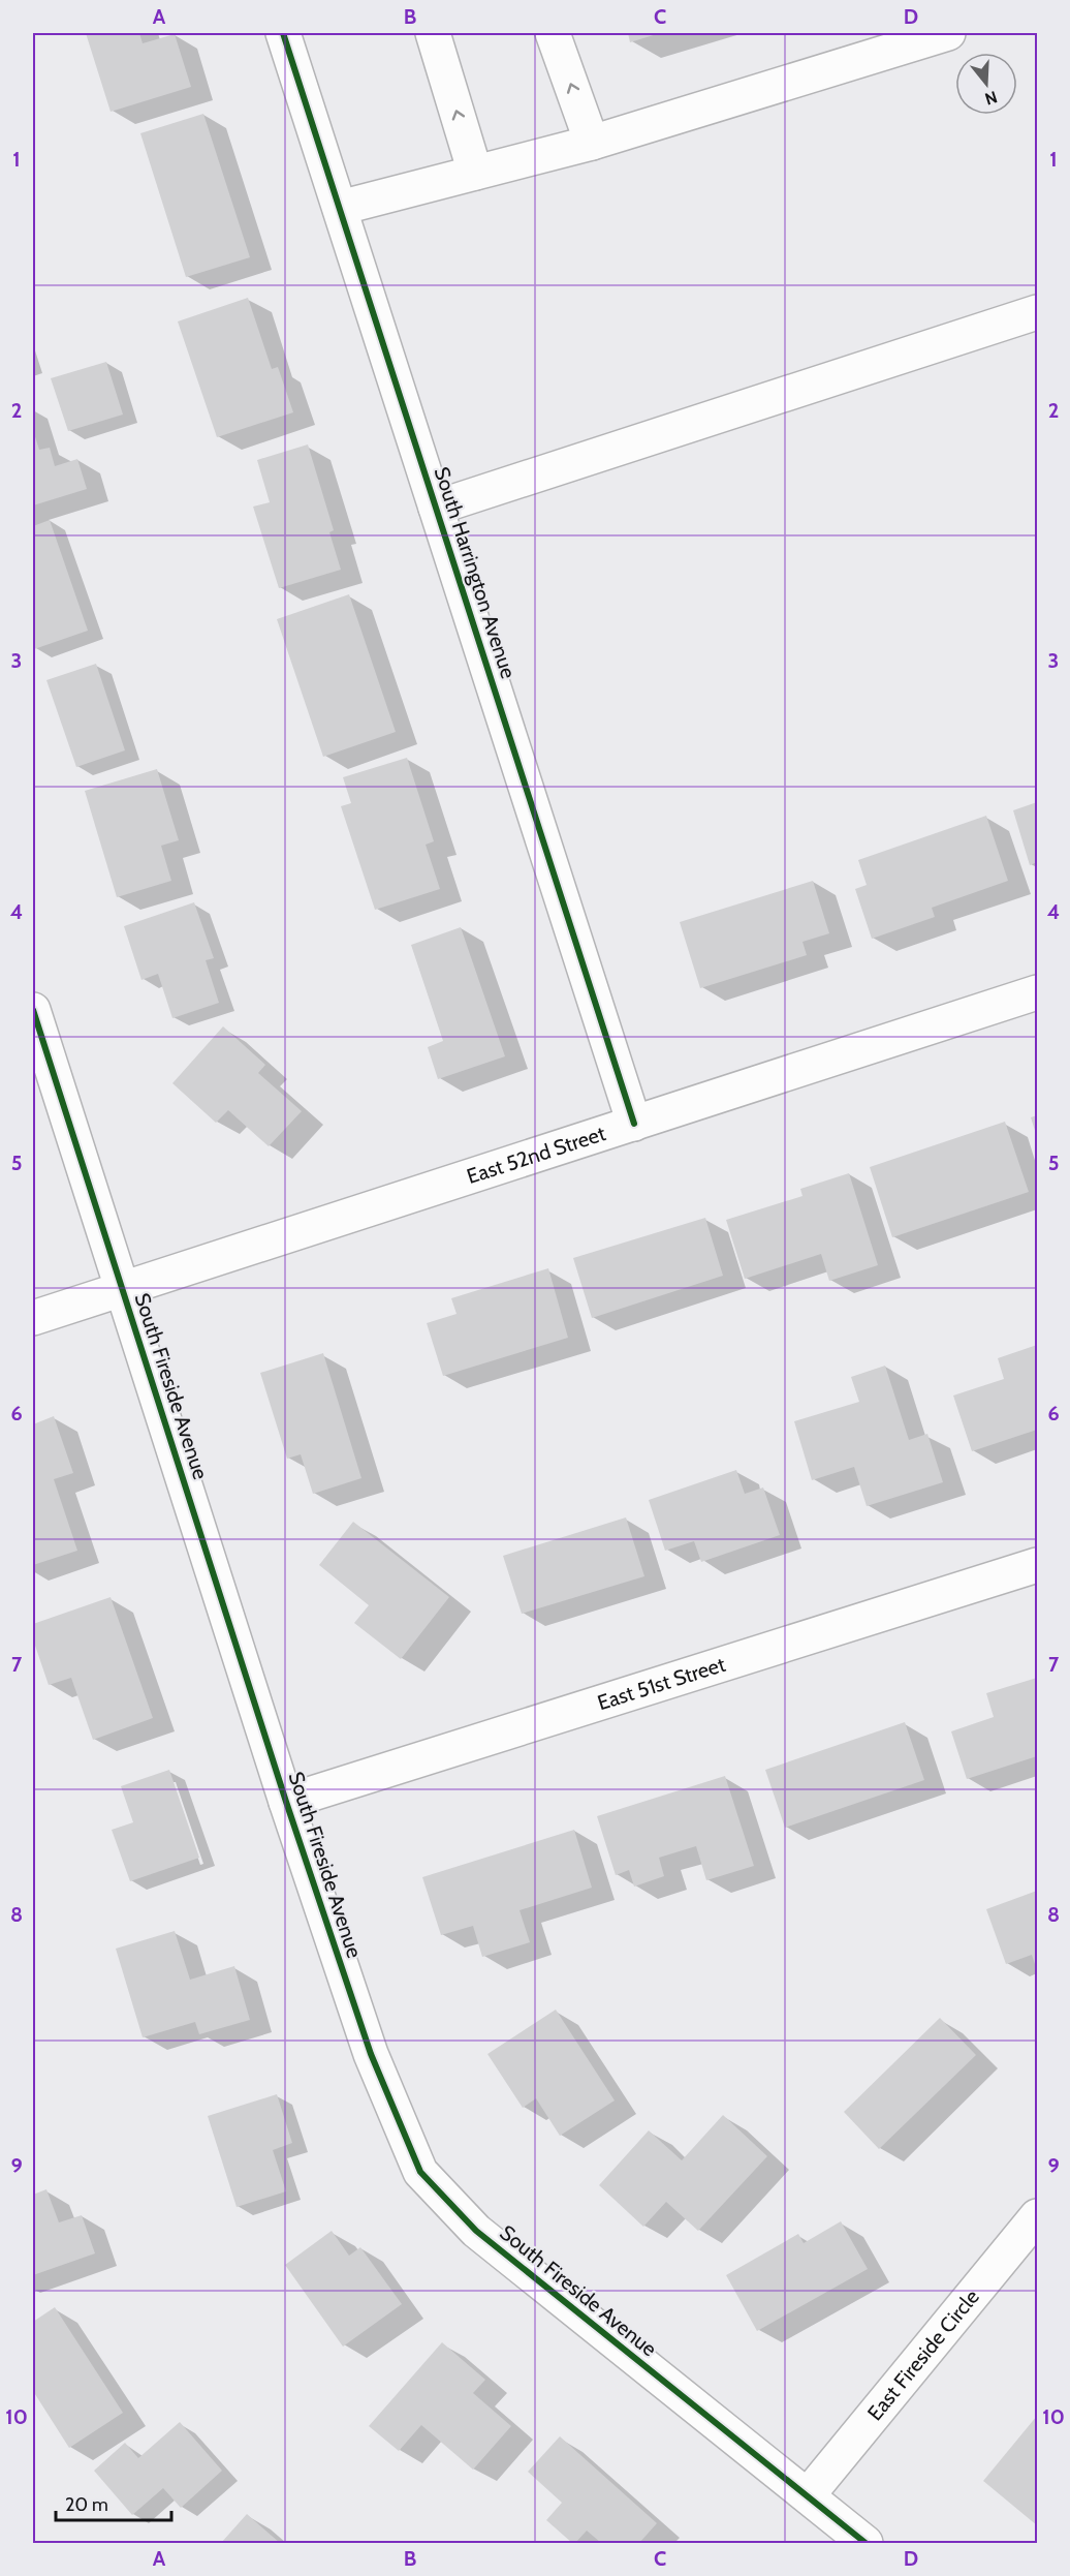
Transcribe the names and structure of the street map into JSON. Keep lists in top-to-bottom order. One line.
{"streets":{"street":["South Harrington Avenue","East 52nd Street","South Fireside Avenue","East 51st Street","East Fireside Circle"]},"crossings":[["South Harrington Avenue","East 52nd Street"],["East 52nd Street","South Fireside Avenue"],["South Fireside Avenue","East 51st Street"],["South Fireside Avenue","East Fireside Circle"]],"scale_bar":"20 m","north":"bottom","grid":{"columns":["A","B","C","D"],"rows":["1","2","3","4","5","6","7","8","9","10"]}}
